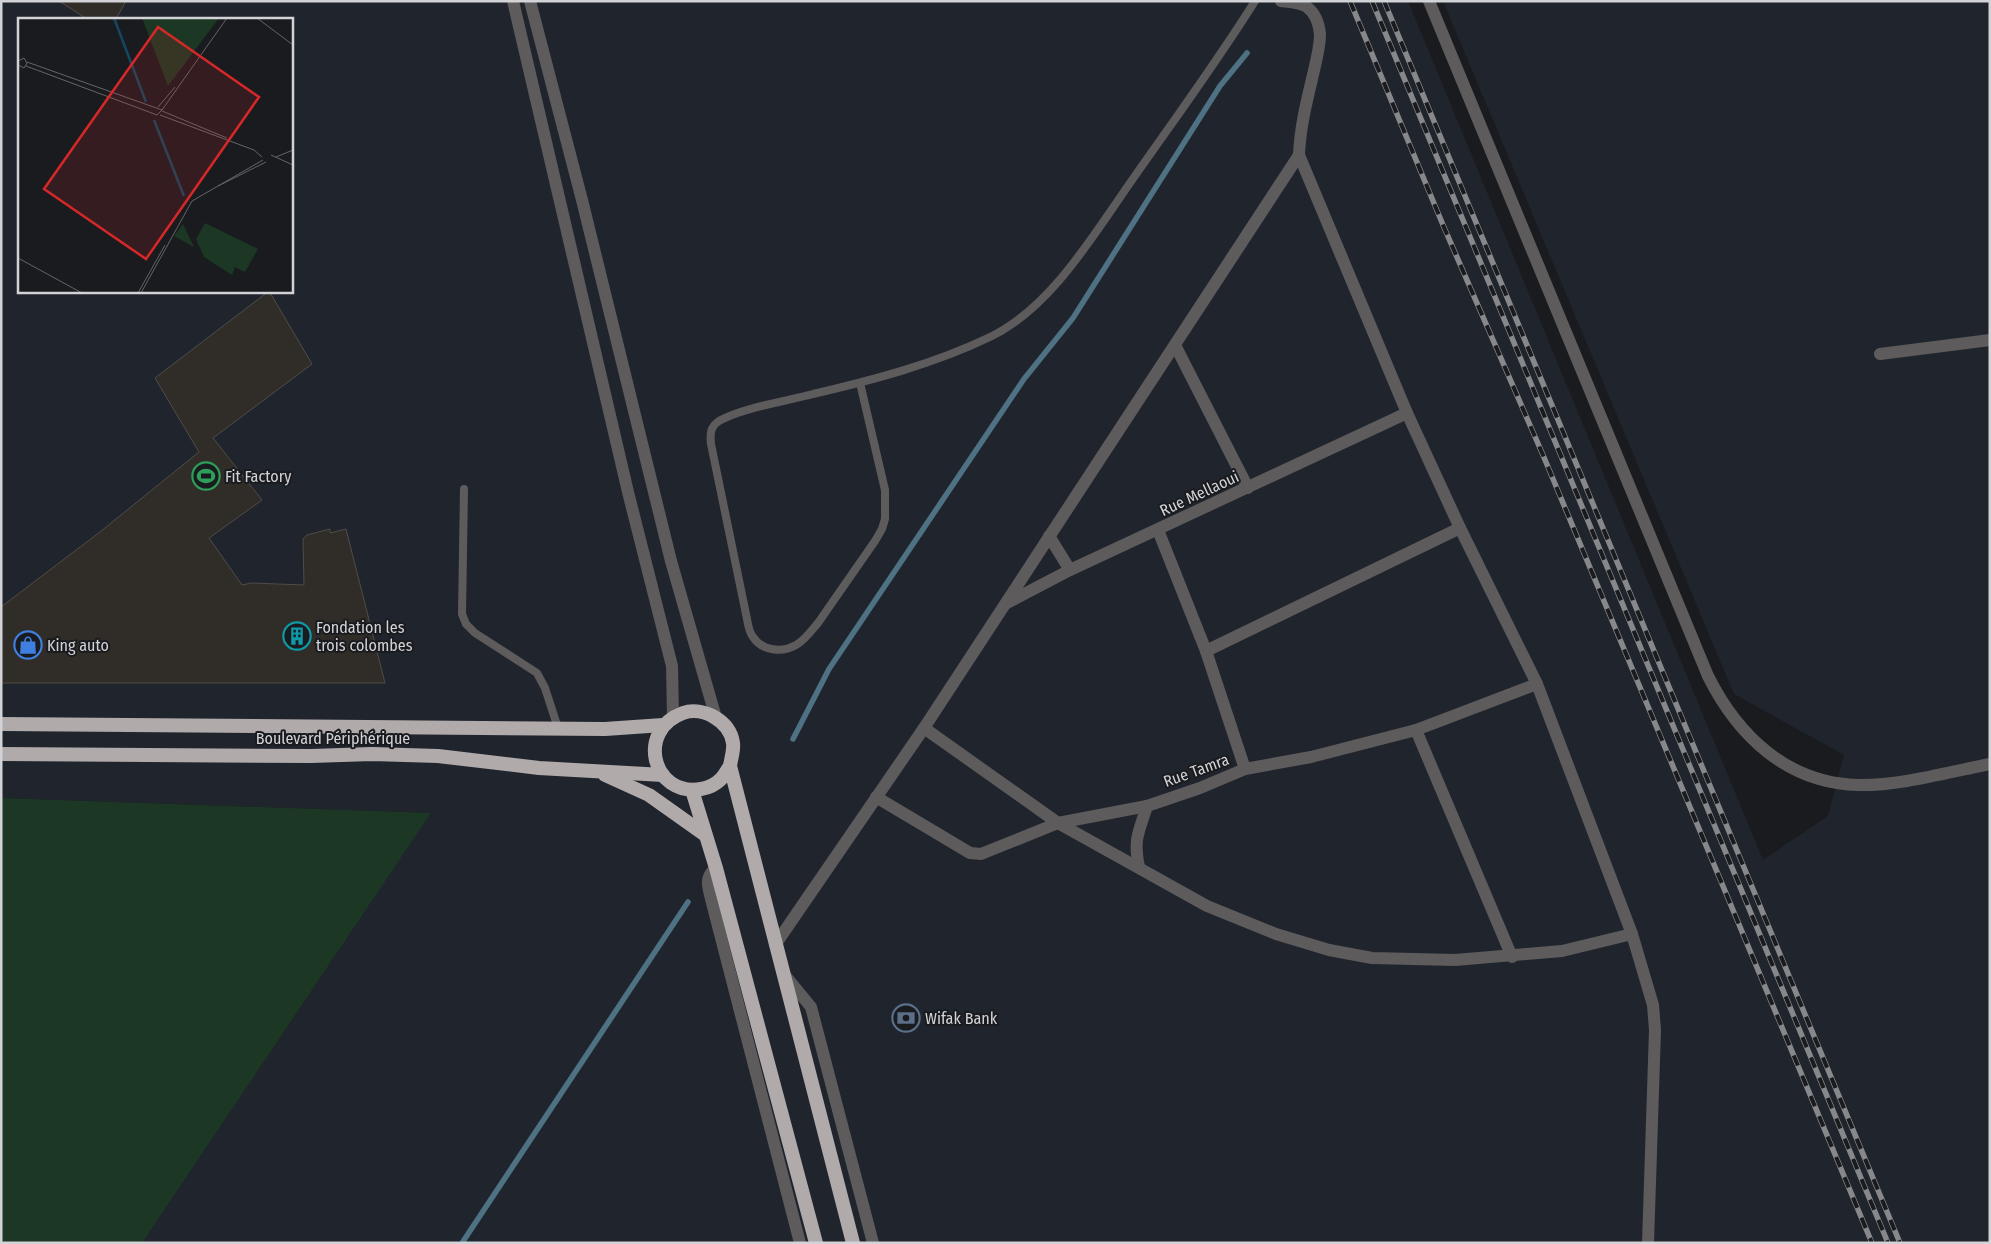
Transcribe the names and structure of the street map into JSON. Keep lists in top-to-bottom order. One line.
{"streets":{"highway":["Boulevard Périphérique"],"street":["Rue Mellaoui","Rue Tamra"]},"places":{"sports":["Fit Factory"],"building":["Fondation les trois colombes"],"shop":["King auto"],"bank":["Wifak Bank"]}}
